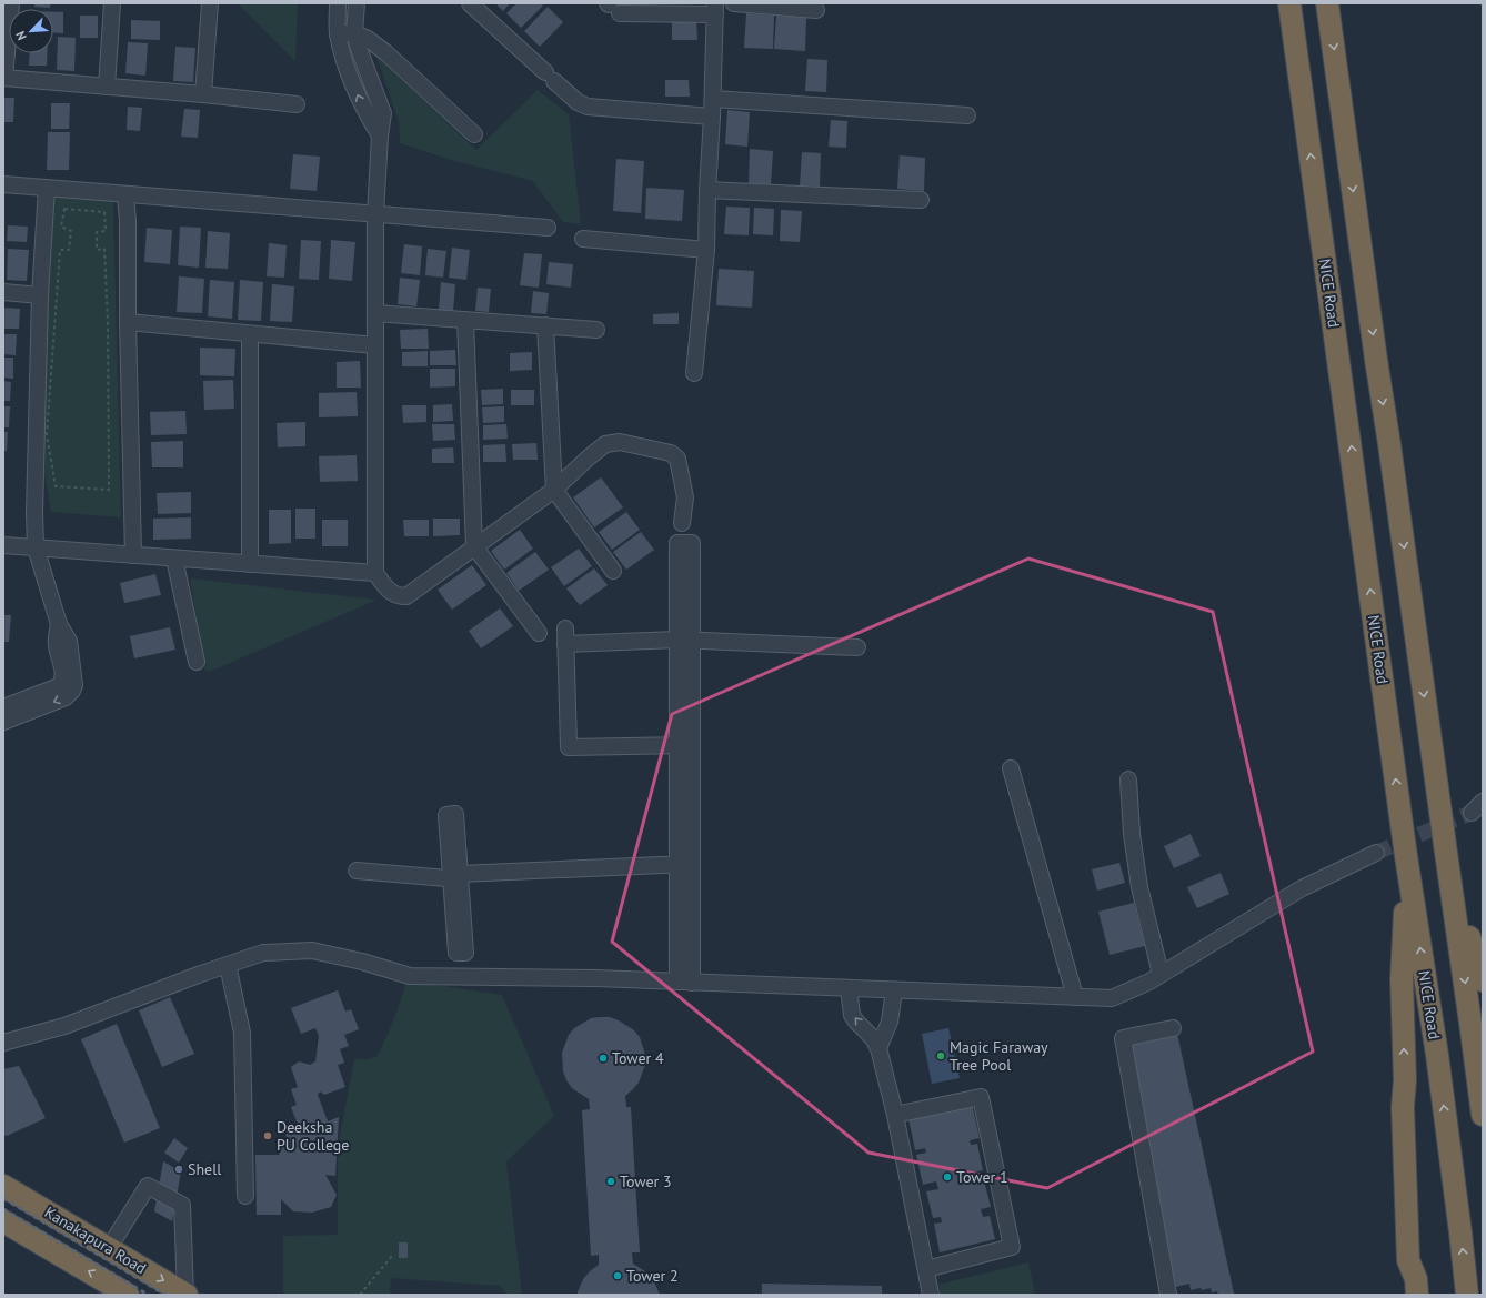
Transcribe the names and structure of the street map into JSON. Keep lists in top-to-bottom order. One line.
{"streets":{"highway":["NICE Road","Kanakapura Road"]},"places":["Magic Faraway Tree Pool","Tower 4","Deeksha PU College","Shell","Tower 1","Tower 3","Tower 2"],"north":"bottom left"}
